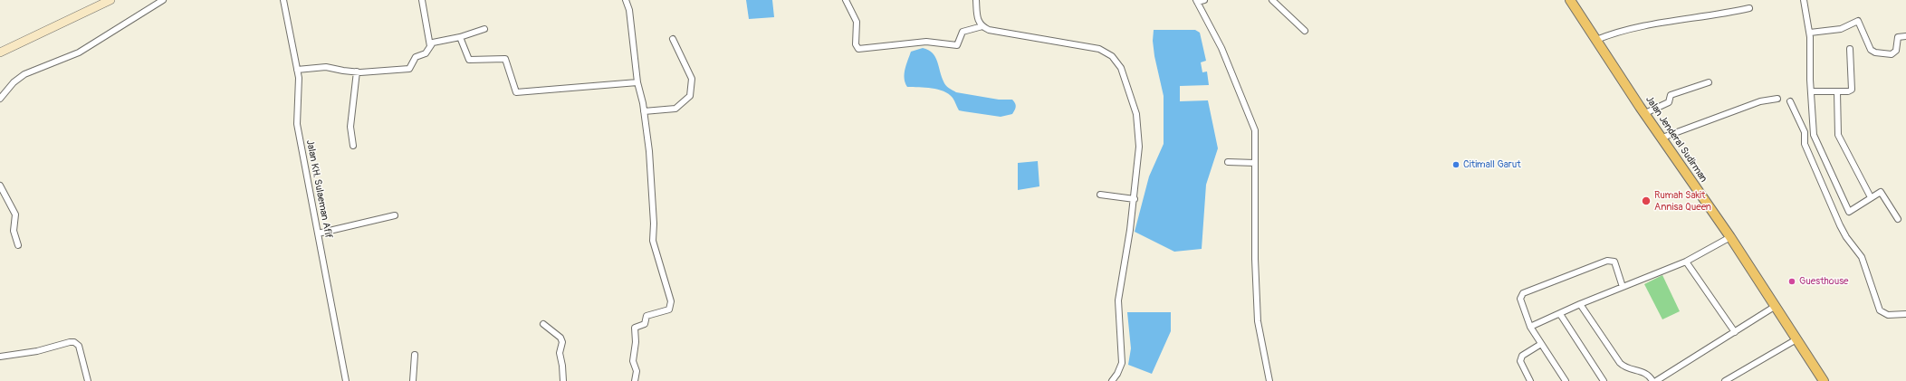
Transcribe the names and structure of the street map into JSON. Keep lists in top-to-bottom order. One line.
{"streets":{"main road":["Jalan Jenderal Sudirman"],"street":["Jalan KH. Sulaeman Afif"]},"places":["Citimall Garut","Rumah Sakit Annisa Queen","Guesthouse"]}
